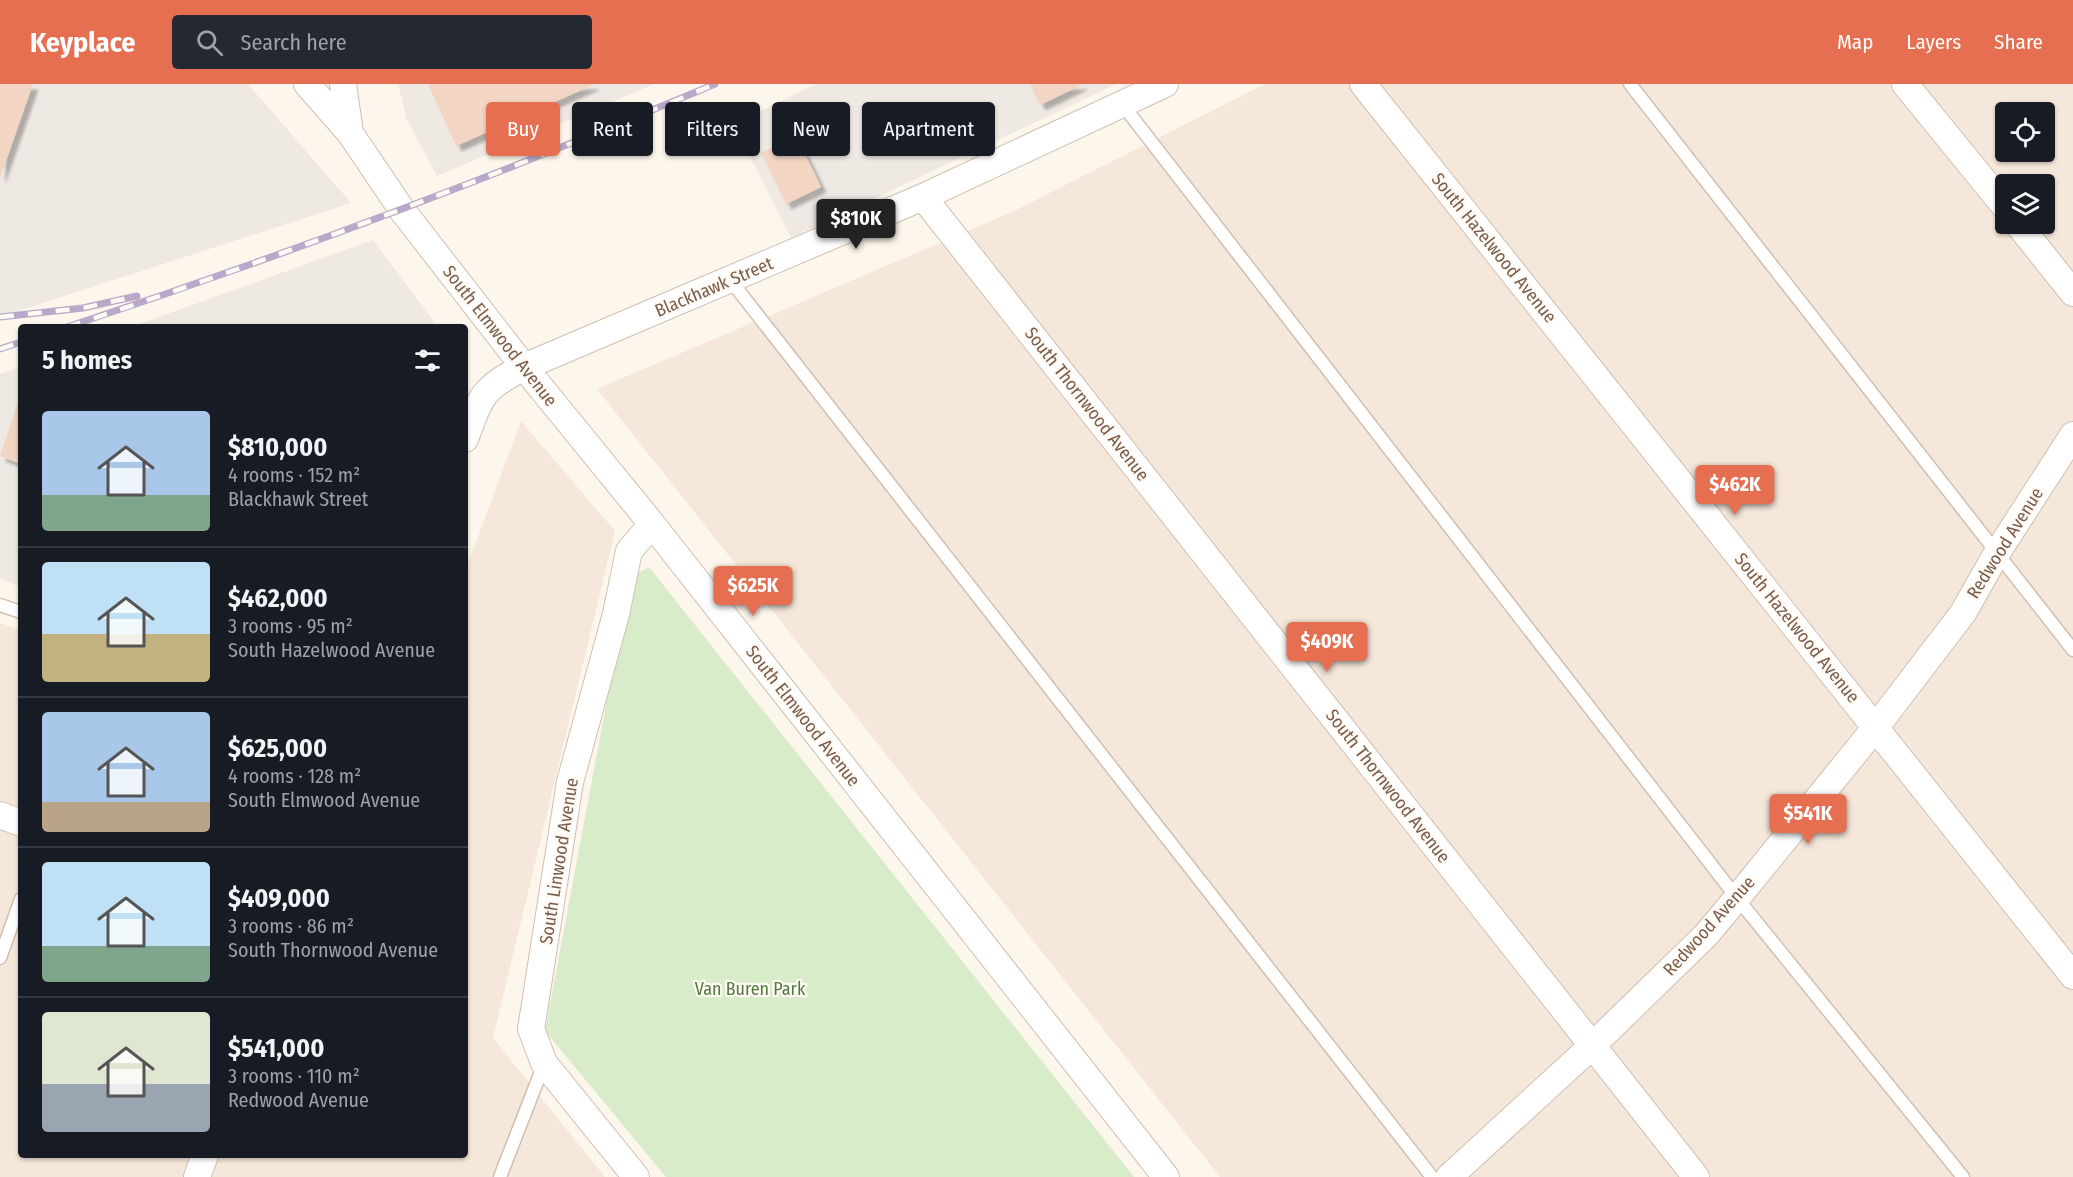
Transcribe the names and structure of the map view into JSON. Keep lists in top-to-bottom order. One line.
{"streets":{"street":["South Hazelwood Avenue","Blackhawk Street","South Elmwood Avenue","South Thornwood Avenue","Redwood Avenue","South Linwood Avenue"]},"crossings":[["South Hazelwood Avenue","Redwood Avenue"],["Blackhawk Street","South Elmwood Avenue"],["Blackhawk Street","South Thornwood Avenue"],["South Elmwood Avenue","South Linwood Avenue"],["South Thornwood Avenue","Redwood Avenue"]],"parks":["Van Buren Park"],"page":{"header":"Keyplace","search":"Search here","nav":["Map","Layers","Share"],"chip":["Buy","Rent","Filters","New","Apartment"],"price":["$810K","$462K","$625K","$409K","$541K"],"heading":"5 homes","list":[{"name":"$810,000","note":"4 rooms · 152 m² · Blackhawk Street"},{"name":"$462,000","note":"3 rooms · 95 m² · South Hazelwood Avenue"},{"name":"$625,000","note":"4 rooms · 128 m² · South Elmwood Avenue"},{"name":"$409,000","note":"3 rooms · 86 m² · South Thornwood Avenue"},{"name":"$541,000","note":"3 rooms · 110 m² · Redwood Avenue"}]}}
